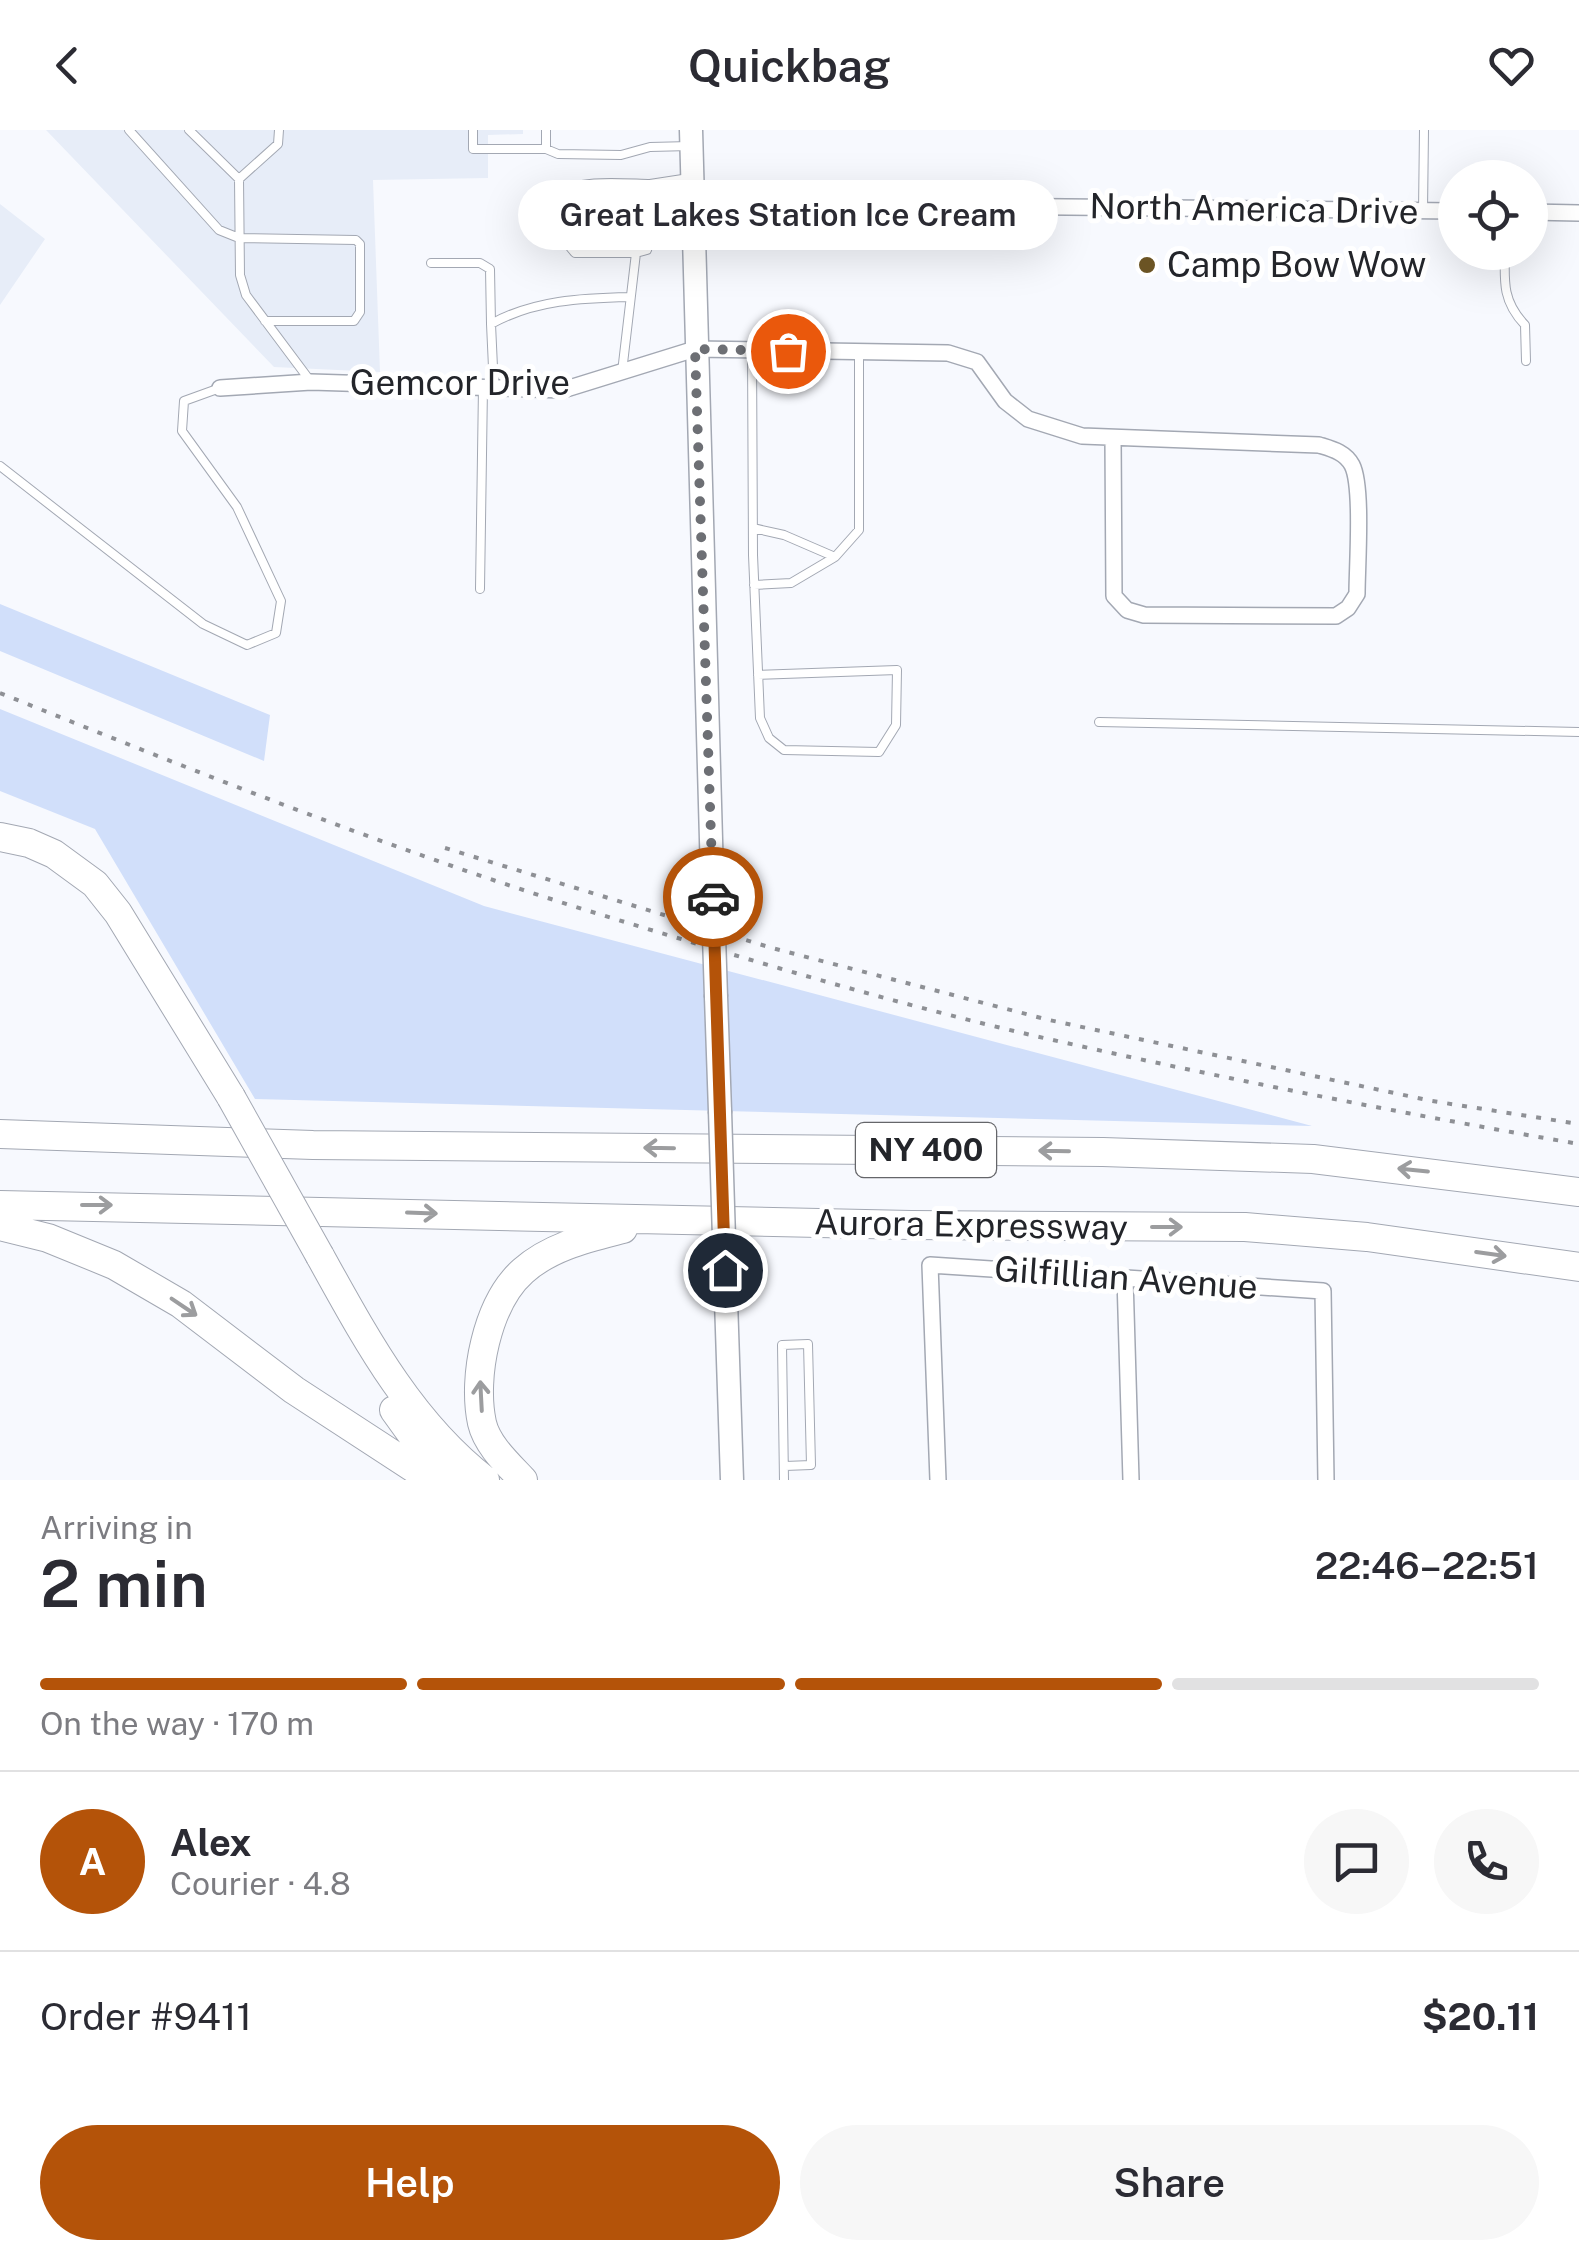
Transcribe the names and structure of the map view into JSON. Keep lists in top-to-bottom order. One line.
{"streets":{"highway":["NY 400","Aurora Expressway"],"street":["North America Drive","Gemcor Drive","Gilfillian Avenue"]},"places":["Camp Bow Wow","Great Lakes Station Ice Cream"],"page":{"header":"Quickbag","bubble":"Great Lakes Station Ice Cream","heading":["2 min","Arriving in","22:46–22:51"],"panel":["Alex","Courier · 4.8","Order #9411","$20.11"],"bar":"On the way · 170 m","round":"A","buttons":["Help","Share"]}}
